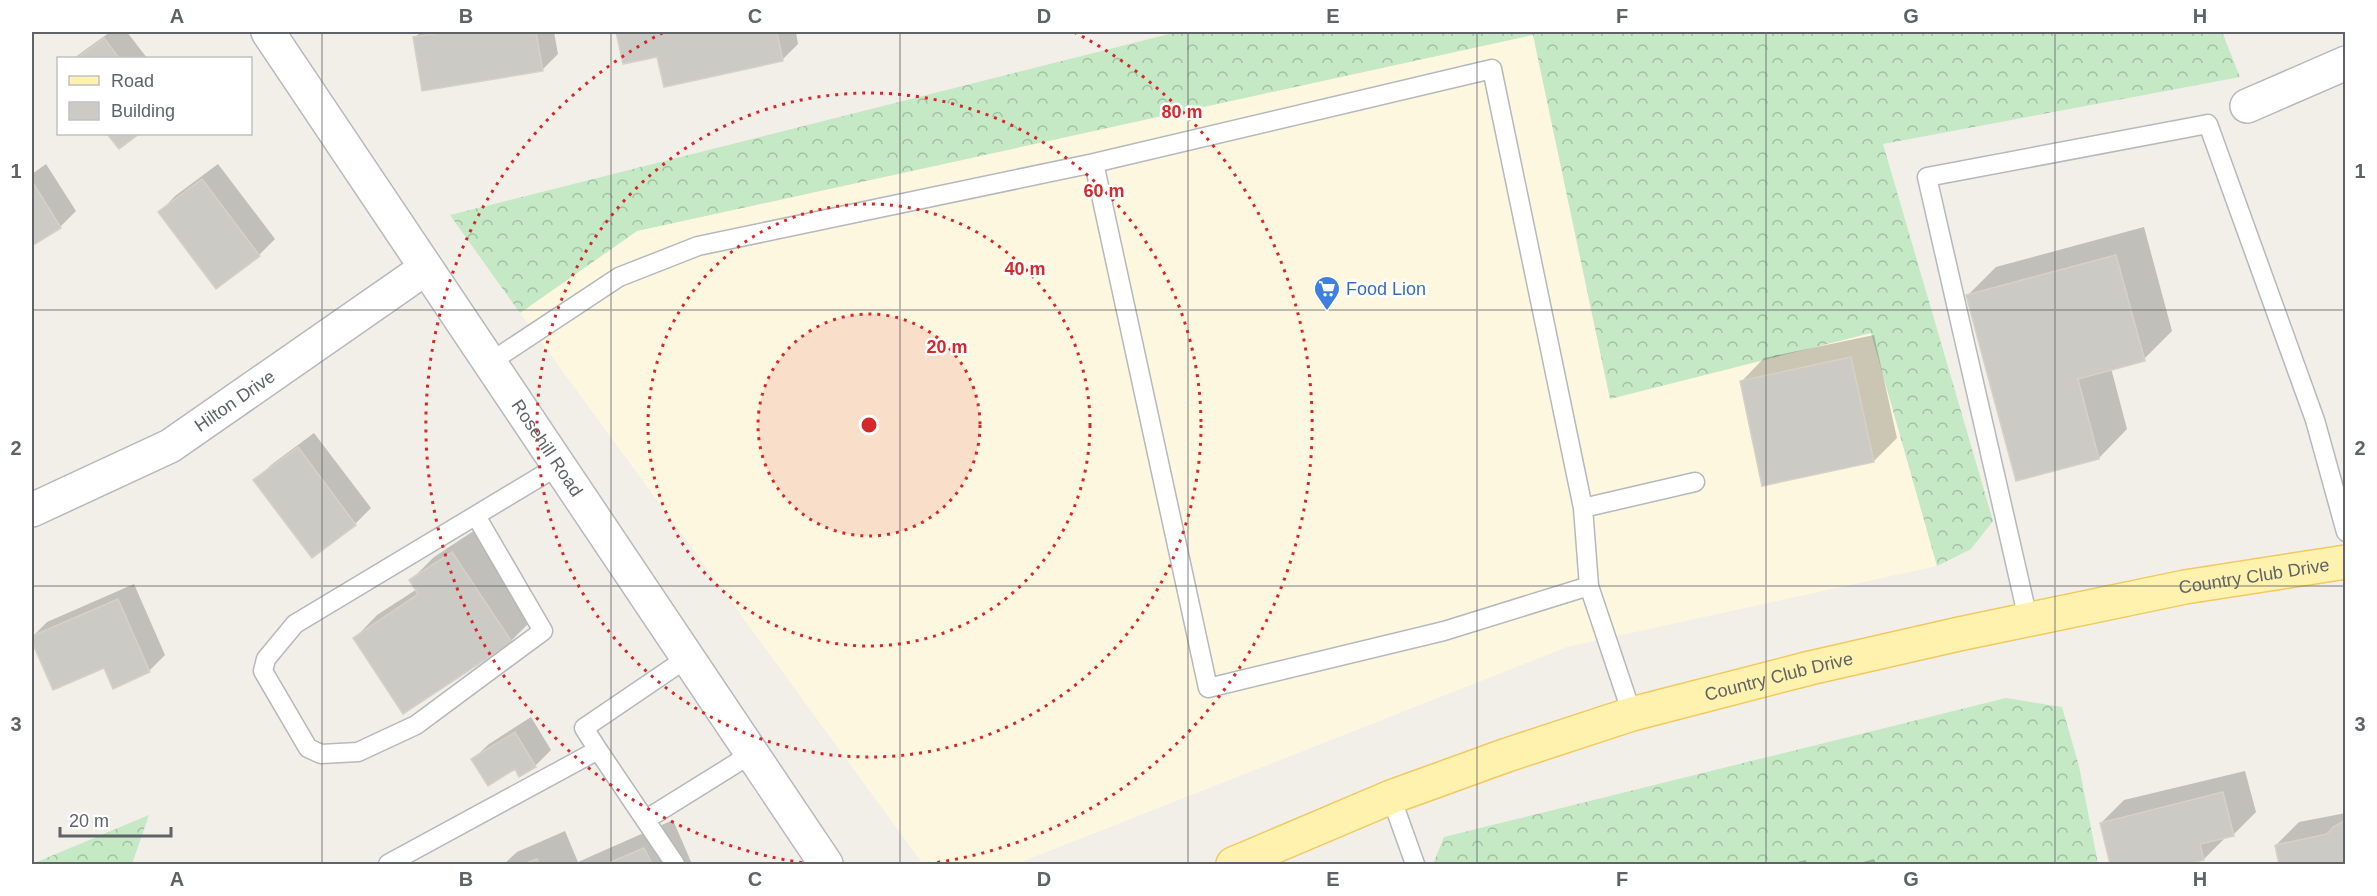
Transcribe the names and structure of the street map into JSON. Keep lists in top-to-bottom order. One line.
{"streets":{"main road":["Hilton Drive","Rosehill Road","Country Club Drive"]},"crossings":[["Hilton Drive","Rosehill Road"]],"places":{"supermarket":["Food Lion"]},"legend":["Road","Building"],"scale_bar":"20 m","grid":{"columns":["A","B","C","D","E","F","G","H"],"rows":["1","2","3"]},"rings":["80 m","60 m","40 m","20 m"]}
